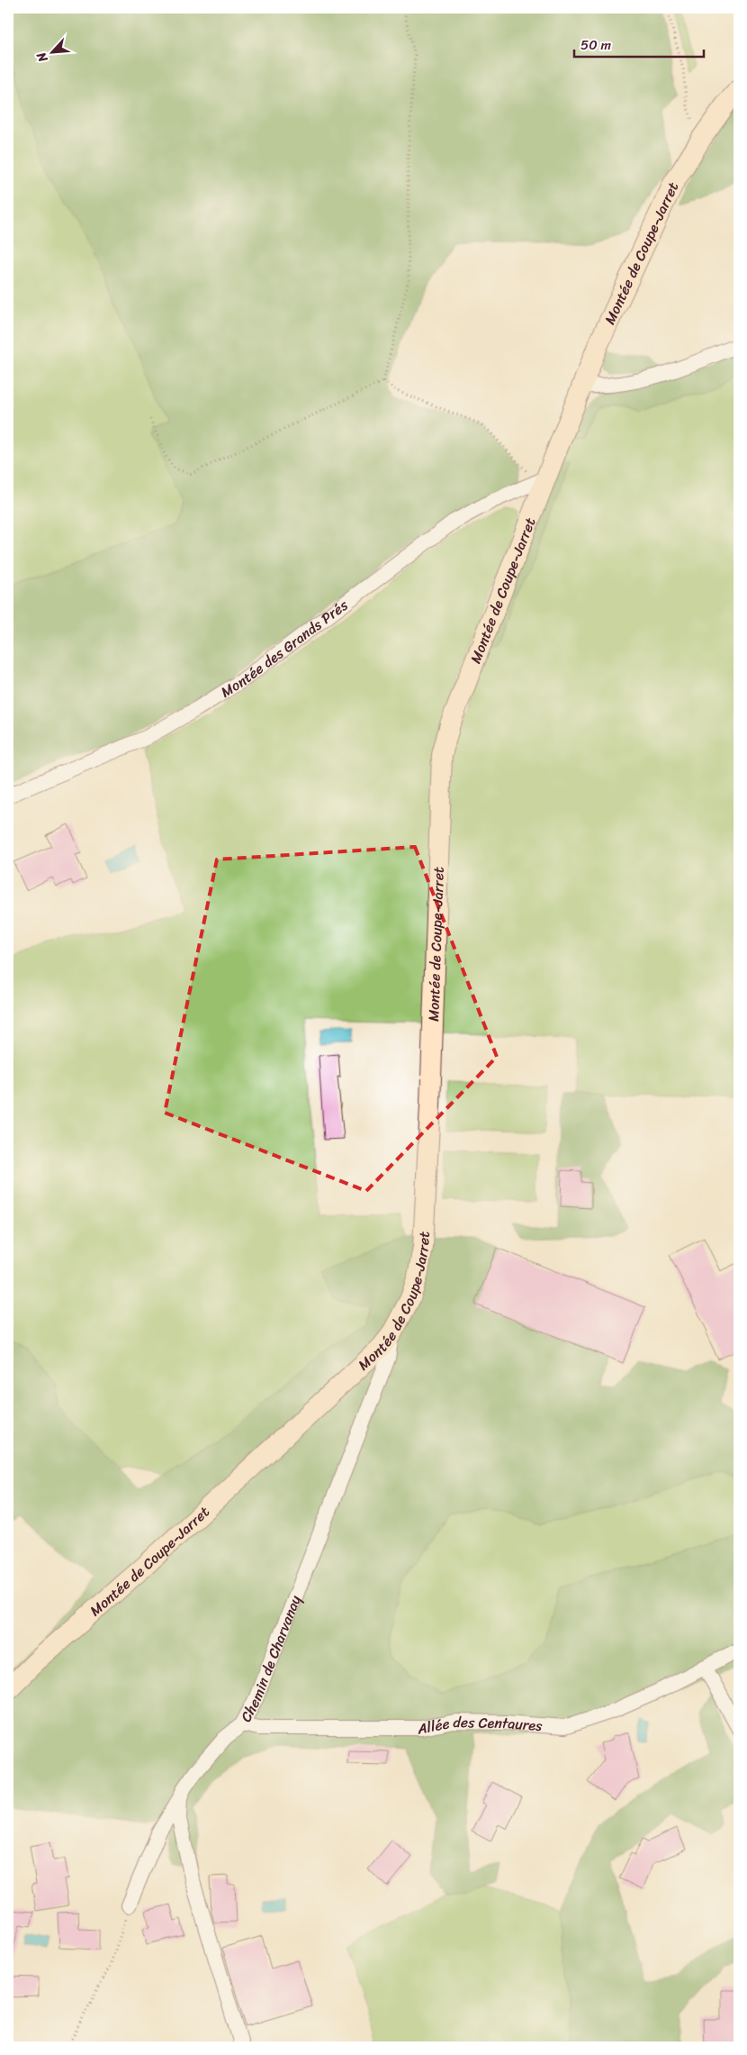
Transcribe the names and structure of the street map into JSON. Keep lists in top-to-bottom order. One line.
{"streets":{"main road":["Montée de Coupe-Jarret"],"street":["Montée des Grands Prés","Chemin de Charvanay","Allée des Centaures"]},"crossings":[["Montée de Coupe-Jarret","Montée des Grands Prés"],["Montée de Coupe-Jarret","Chemin de Charvanay"],["Chemin de Charvanay","Allée des Centaures"]],"scale_bar":"50 m","north":"bottom left"}
